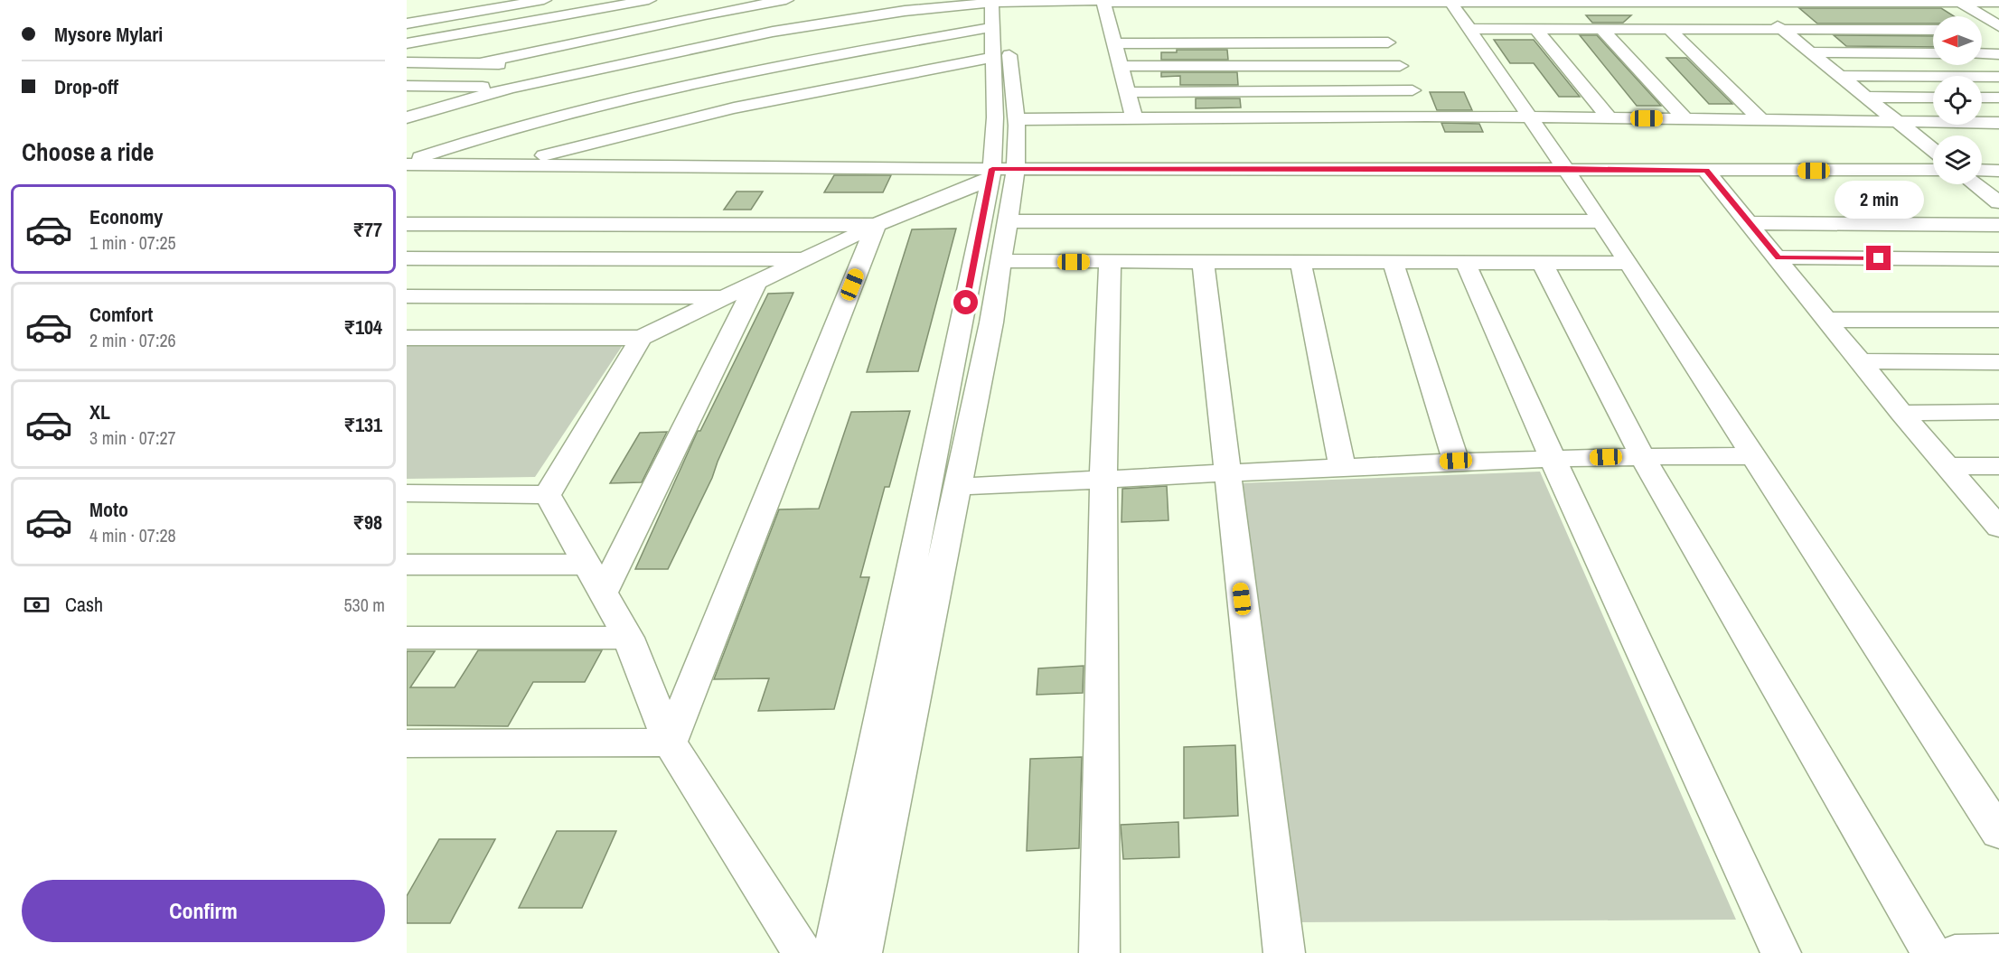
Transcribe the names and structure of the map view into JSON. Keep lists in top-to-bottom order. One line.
{"north":"left","page":{"banner":["Mysore Mylari","Drop-off"],"heading":"Choose a ride","bubble":"2 min","list":[{"name":"Economy","note":"1 min · 07:25","value":"₹77"},{"name":"Comfort","note":"2 min · 07:26","value":"₹104"},{"name":"XL","note":"3 min · 07:27","value":"₹131"},{"name":"Moto","note":"4 min · 07:28","value":"₹98"}],"pay":["Cash","530 m"],"buttons":"Confirm"}}
